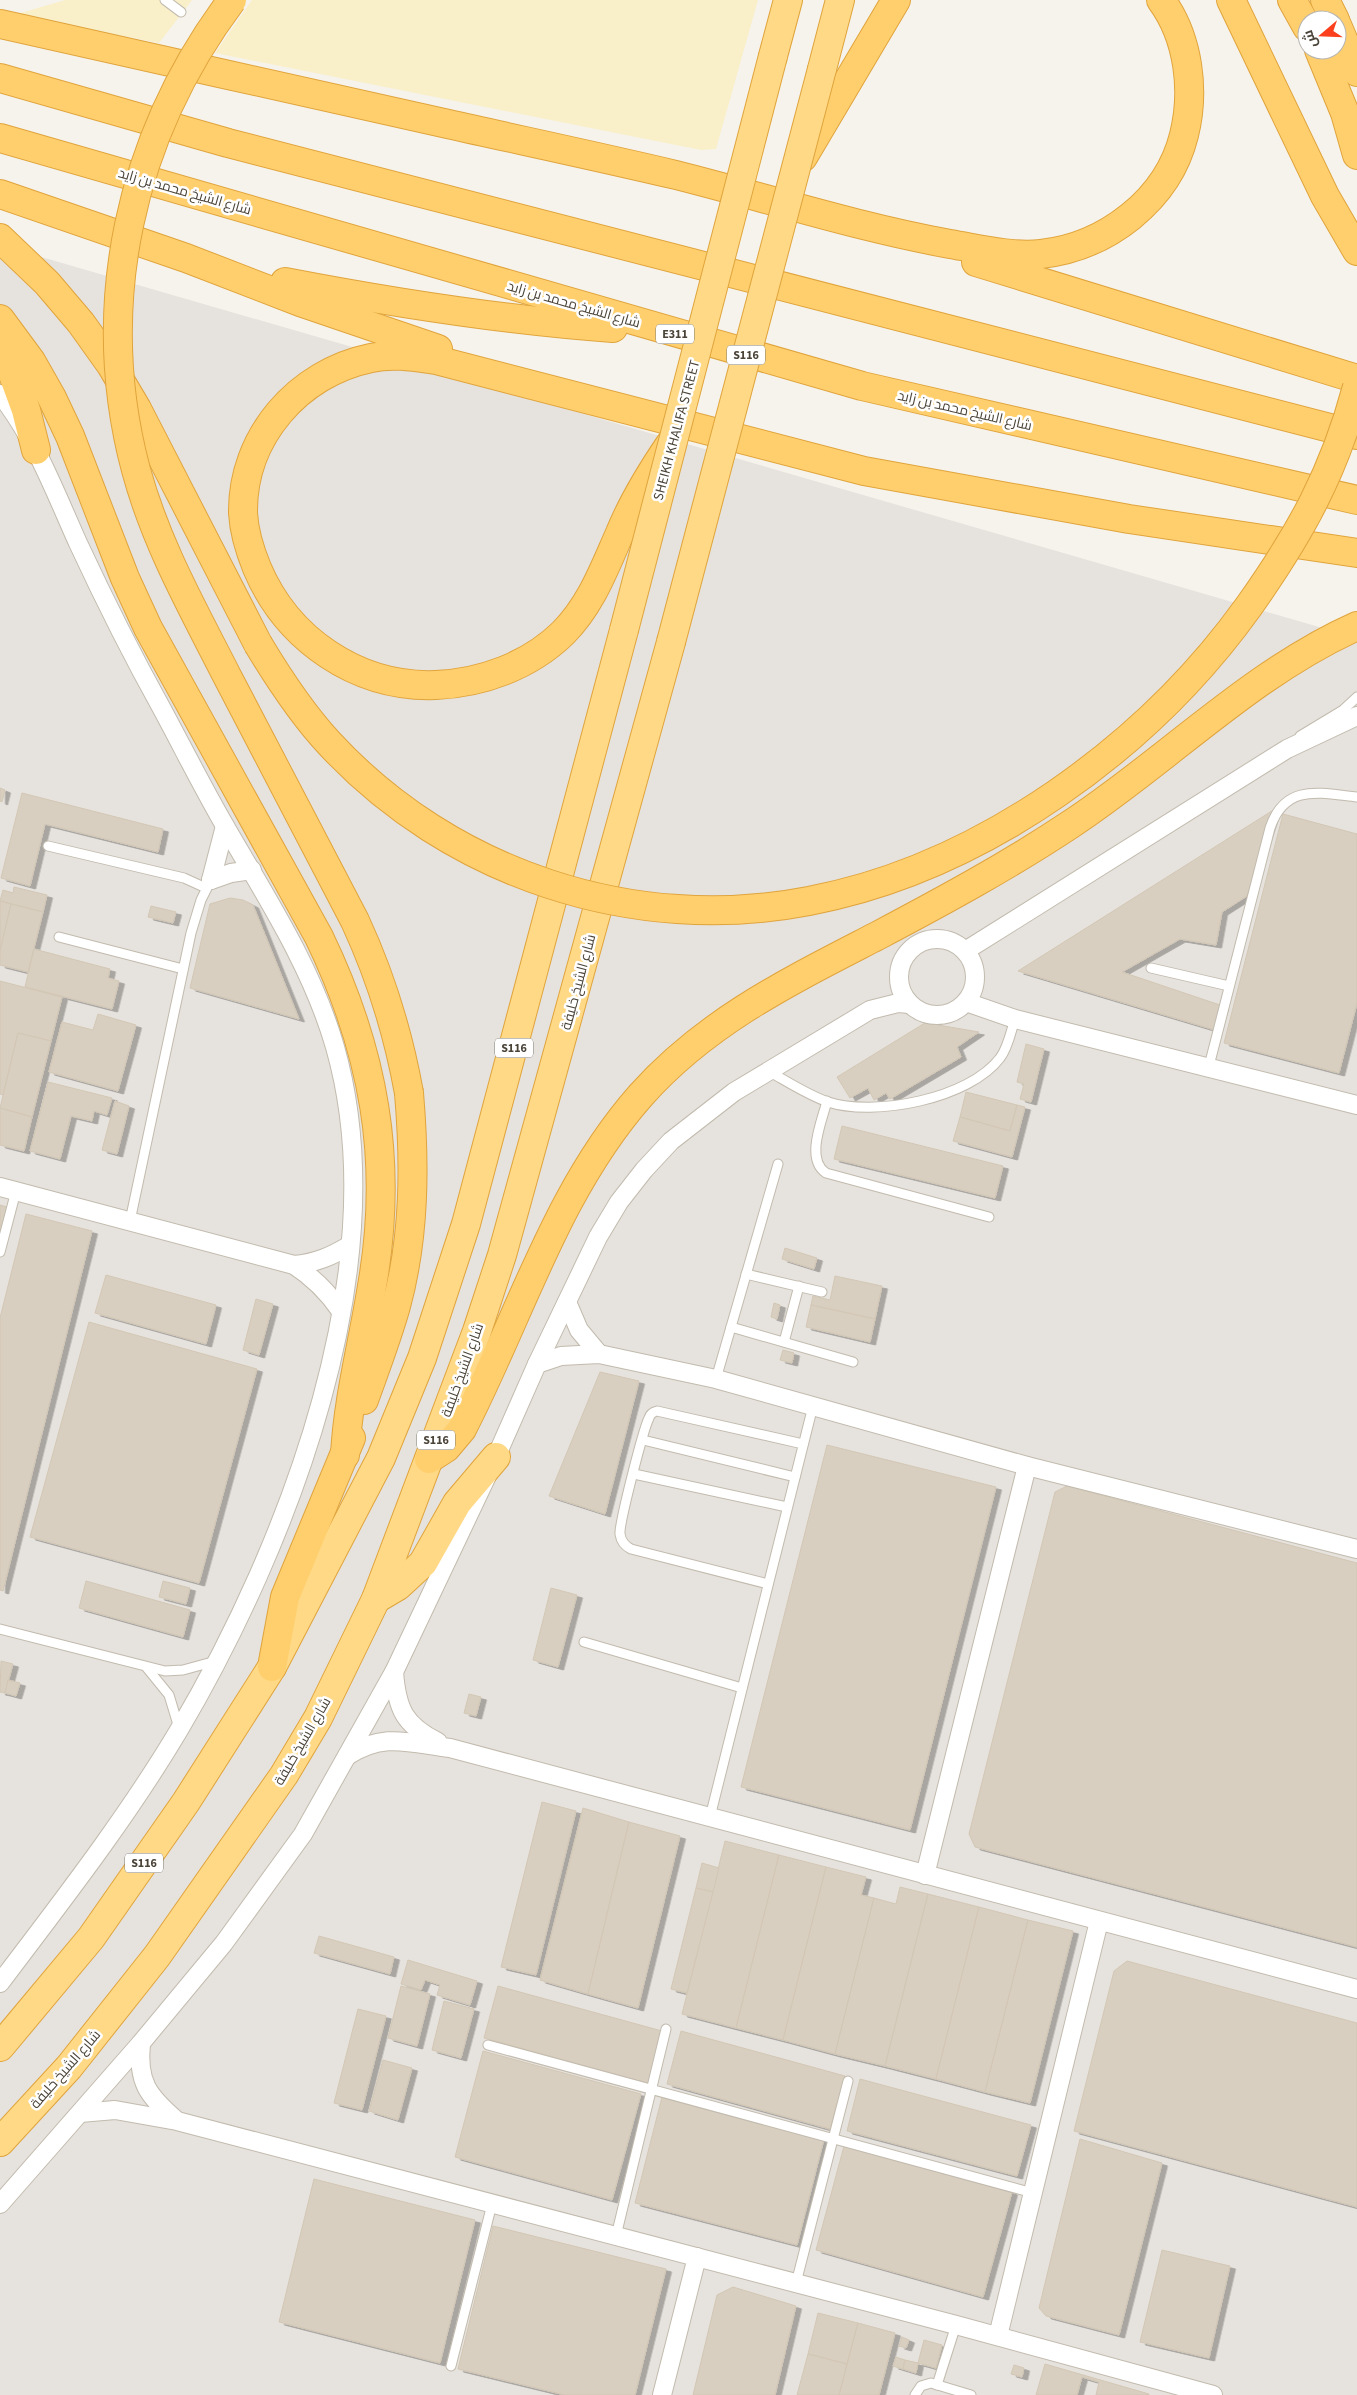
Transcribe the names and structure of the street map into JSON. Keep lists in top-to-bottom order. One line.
{"streets":{"highway":["شارع الشيخ محمد بن زايد","E311","S116","SHEIKH KHALIFA STREET","شارع الشيخ خليفة"]},"crossings":[["S116","SHEIKH KHALIFA STREET"],["S116","شارع الشيخ خليفة"]],"north":"left"}
